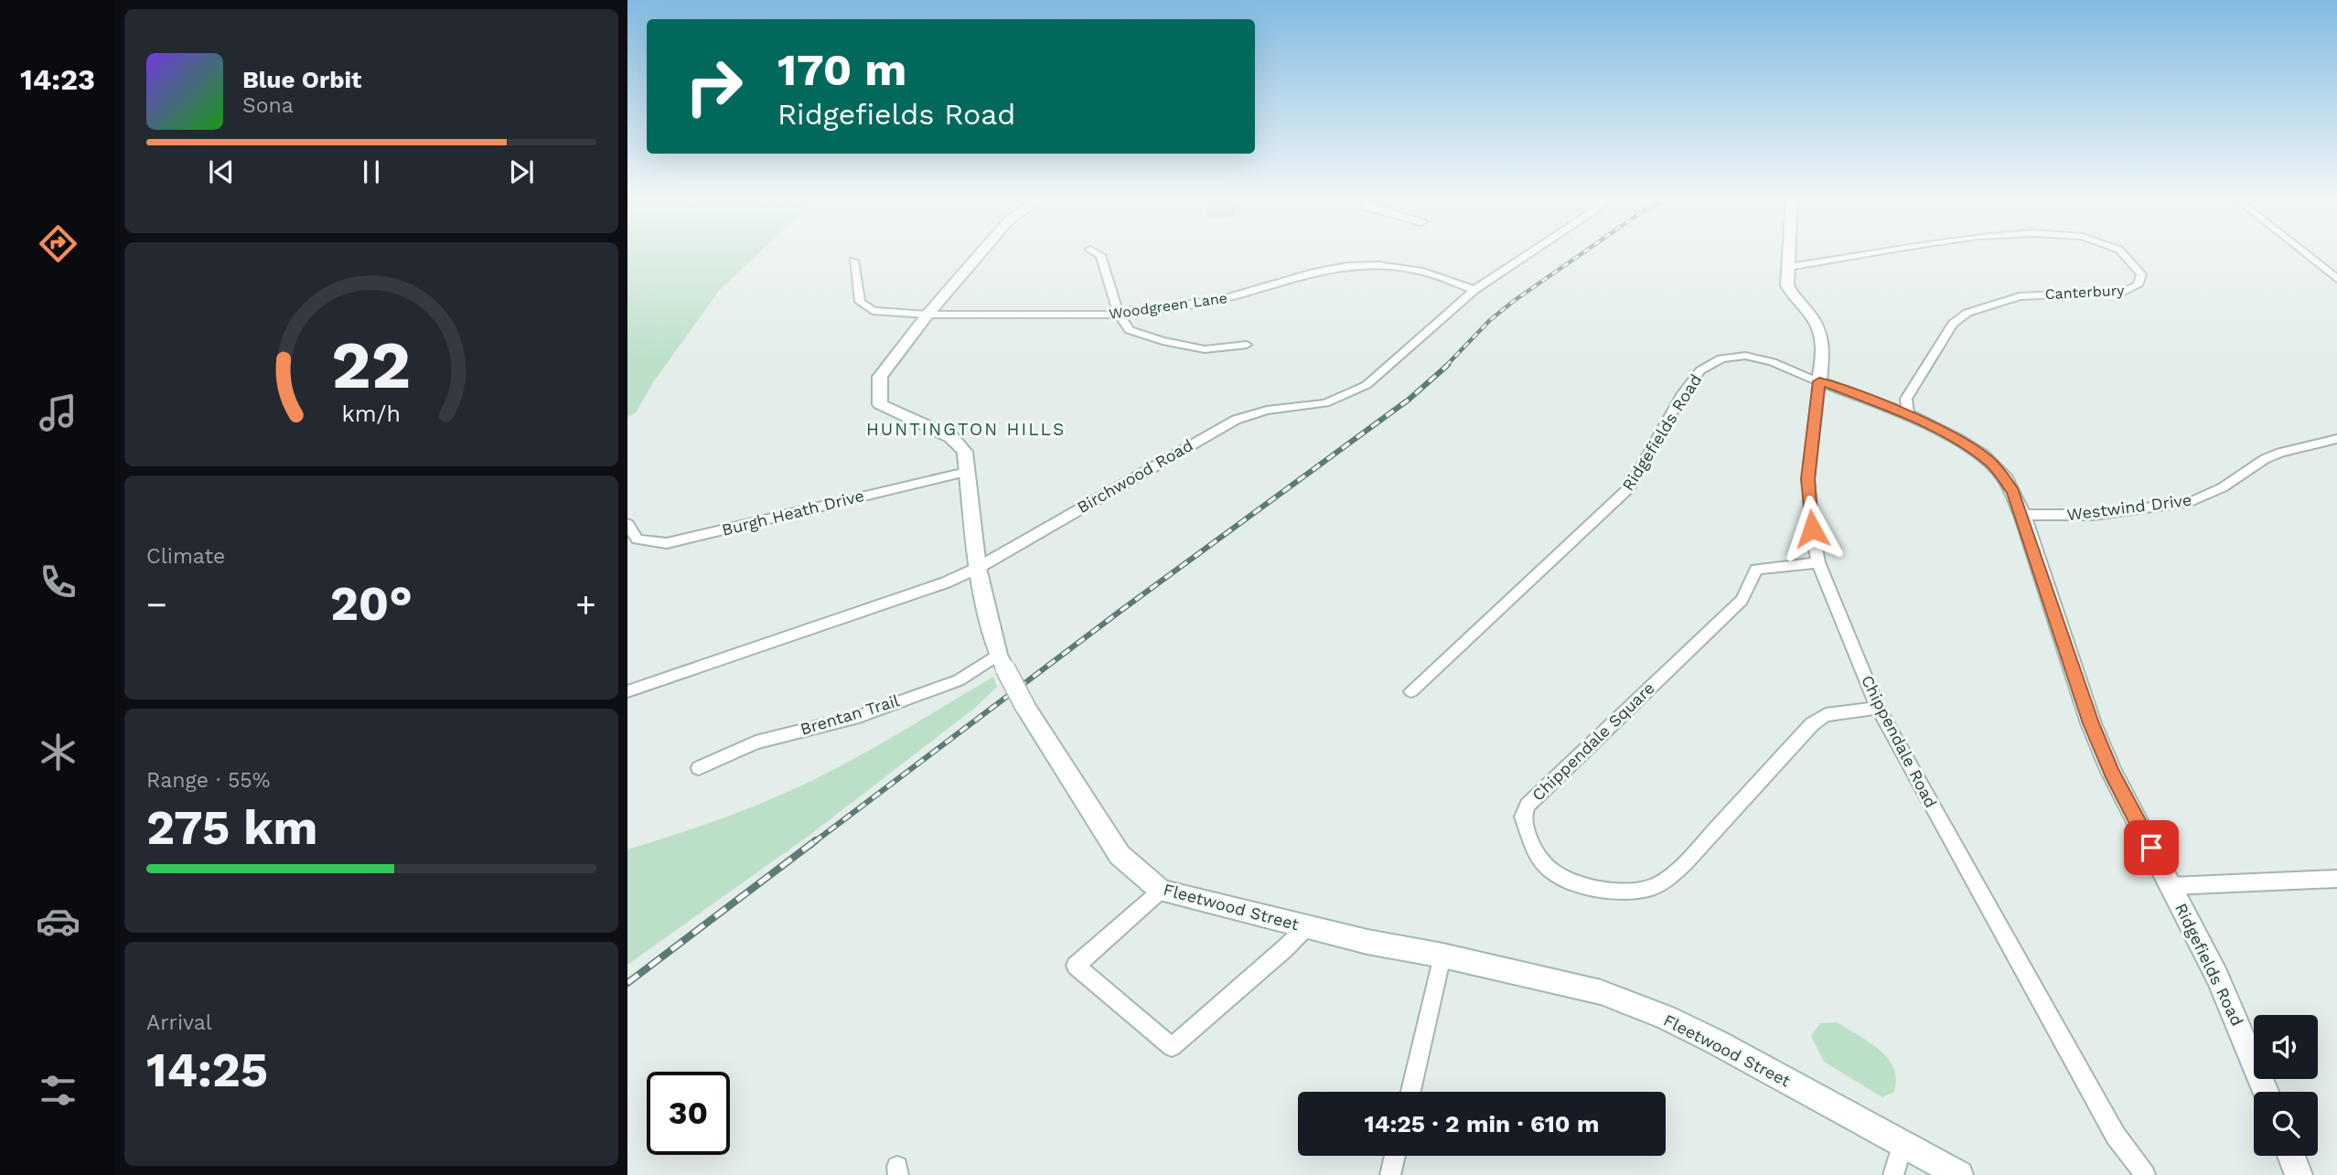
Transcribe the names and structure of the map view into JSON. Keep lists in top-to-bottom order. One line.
{"streets":{"street":["Canterbury","Woodgreen Lane","Ridgefields Road","Birchwood Road","Westwind Drive","Burgh Heath Drive","Brentan Trail","Chippendale Square","Chippendale Road","Fleetwood Street"]},"crossings":[["Canterbury","Ridgefields Road"],["Canterbury","Chippendale Road"],["Woodgreen Lane","Birchwood Road"],["Woodgreen Lane","Fleetwood Street"],["Ridgefields Road","Westwind Drive"],["Ridgefields Road","Chippendale Road"],["Birchwood Road","Fleetwood Street"],["Burgh Heath Drive","Fleetwood Street"],["Brentan Trail","Fleetwood Street"],["Chippendale Square","Chippendale Road"]],"districts":["HUNTINGTON HILLS"],"page":{"tabs":"14:23","turn":["170 m","Ridgefields Road"],"song":["Blue Orbit","Sona"],"tile":["Climate",["Range · 55%","275 km"],["Arrival","14:25"]],"heat":["−","20°","+"],"limit":"30","trip":"14:25 · 2 min · 610 m","gauge":["22","km/h"]}}
